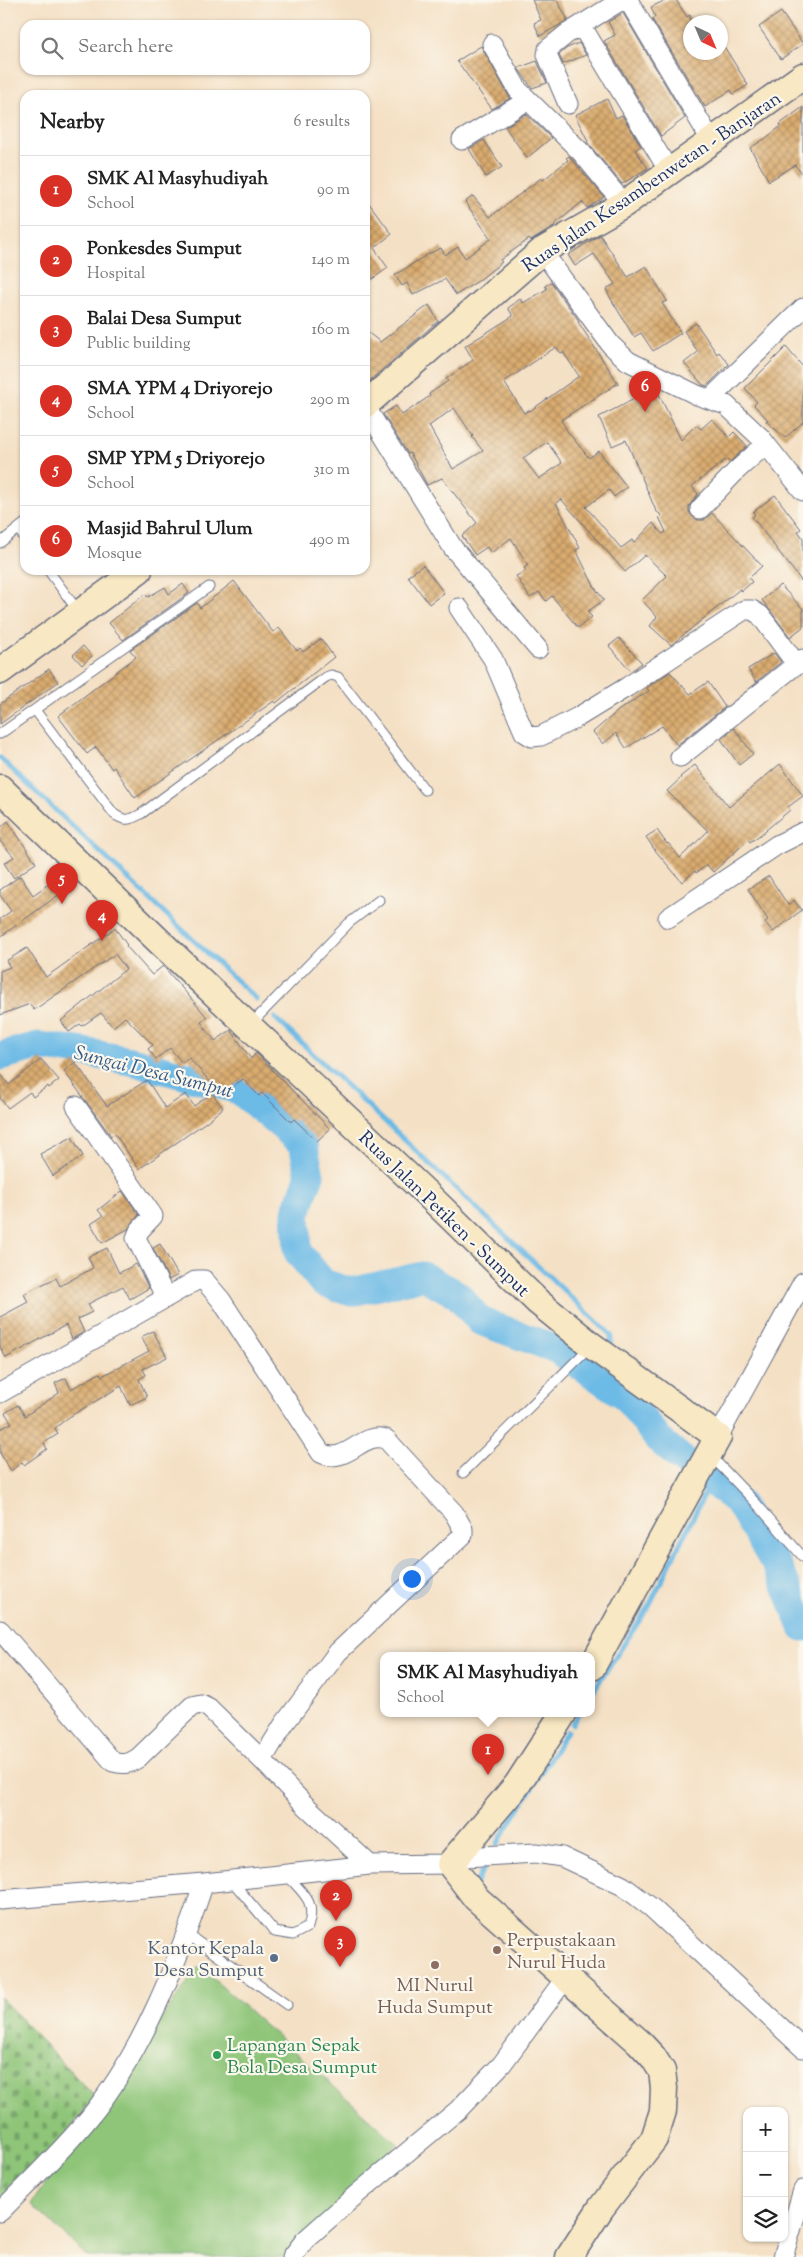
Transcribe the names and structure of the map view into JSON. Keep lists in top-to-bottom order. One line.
{"streets":{"main road":["Ruas Jalan Kesambenwetan - Banjaran","Ruas Jalan Petiken - Sumput"]},"water":["Sungai Desa Sumput"],"places":["Perpustakaan Nurul Huda","Kantor Kepala Desa Sumput","MI Nurul Huda Sumput","Lapangan Sepak Bola Desa Sumput"],"north":"bottom right","page":{"search":"Search here","heading":["Nearby","6 results"],"list":[{"mark":"1","name":"SMK Al Masyhudiyah","note":"School","value":"90 m"},{"mark":"2","name":"Ponkesdes Sumput","note":"Hospital","value":"140 m"},{"mark":"3","name":"Balai Desa Sumput","note":"Public building","value":"160 m"},{"mark":"4","name":"SMA YPM 4 Driyorejo","note":"School","value":"290 m"},{"mark":"5","name":"SMP YPM 5 Driyorejo","note":"School","value":"310 m"},{"mark":"6","name":"Masjid Bahrul Ulum","note":"Mosque","value":"490 m"}],"pins":["6","5","4","1","2","3"],"popup":["SMK Al Masyhudiyah","School"],"map_buttons":["+","−"]}}
